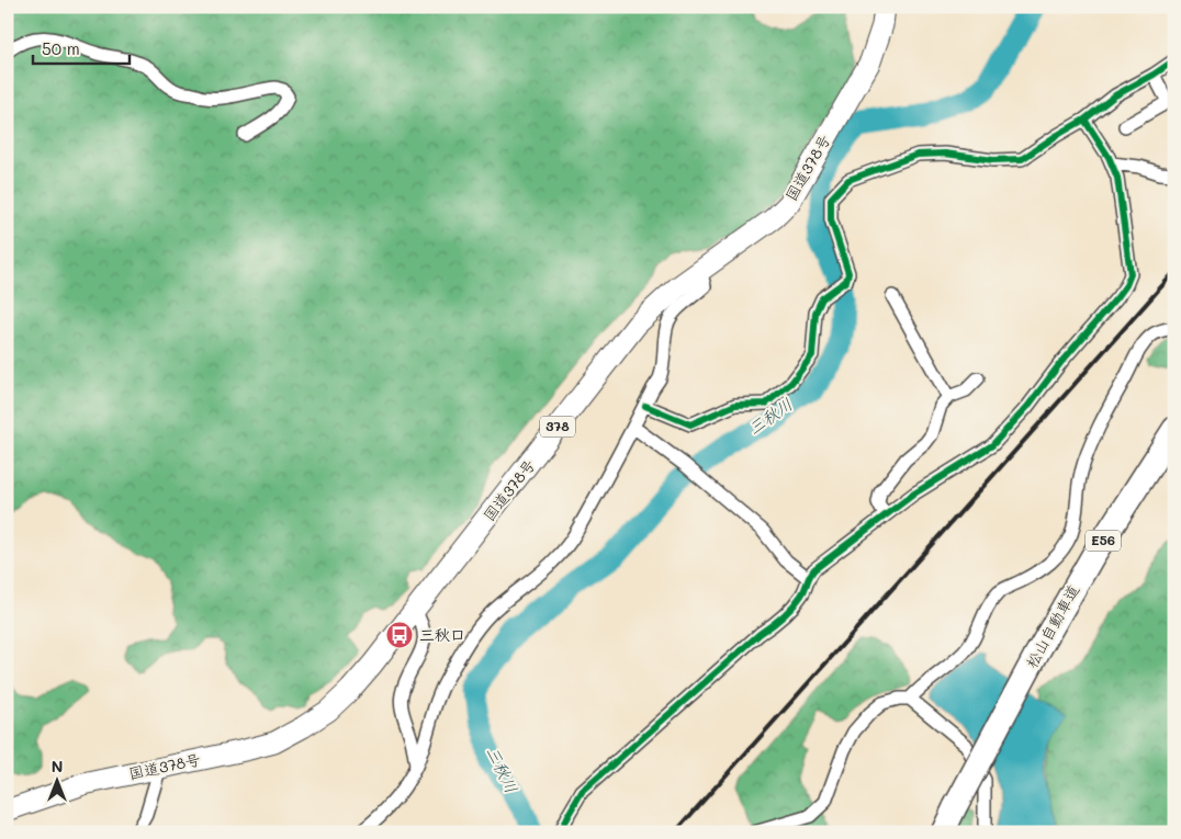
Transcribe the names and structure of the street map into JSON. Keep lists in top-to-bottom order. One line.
{"streets":{"highway":["国道378号","378","E56","松山自動車道"]},"water":["三秋川"],"places":{"bus stop":["三秋口"]},"scale_bar":"50 m","north":"top"}
